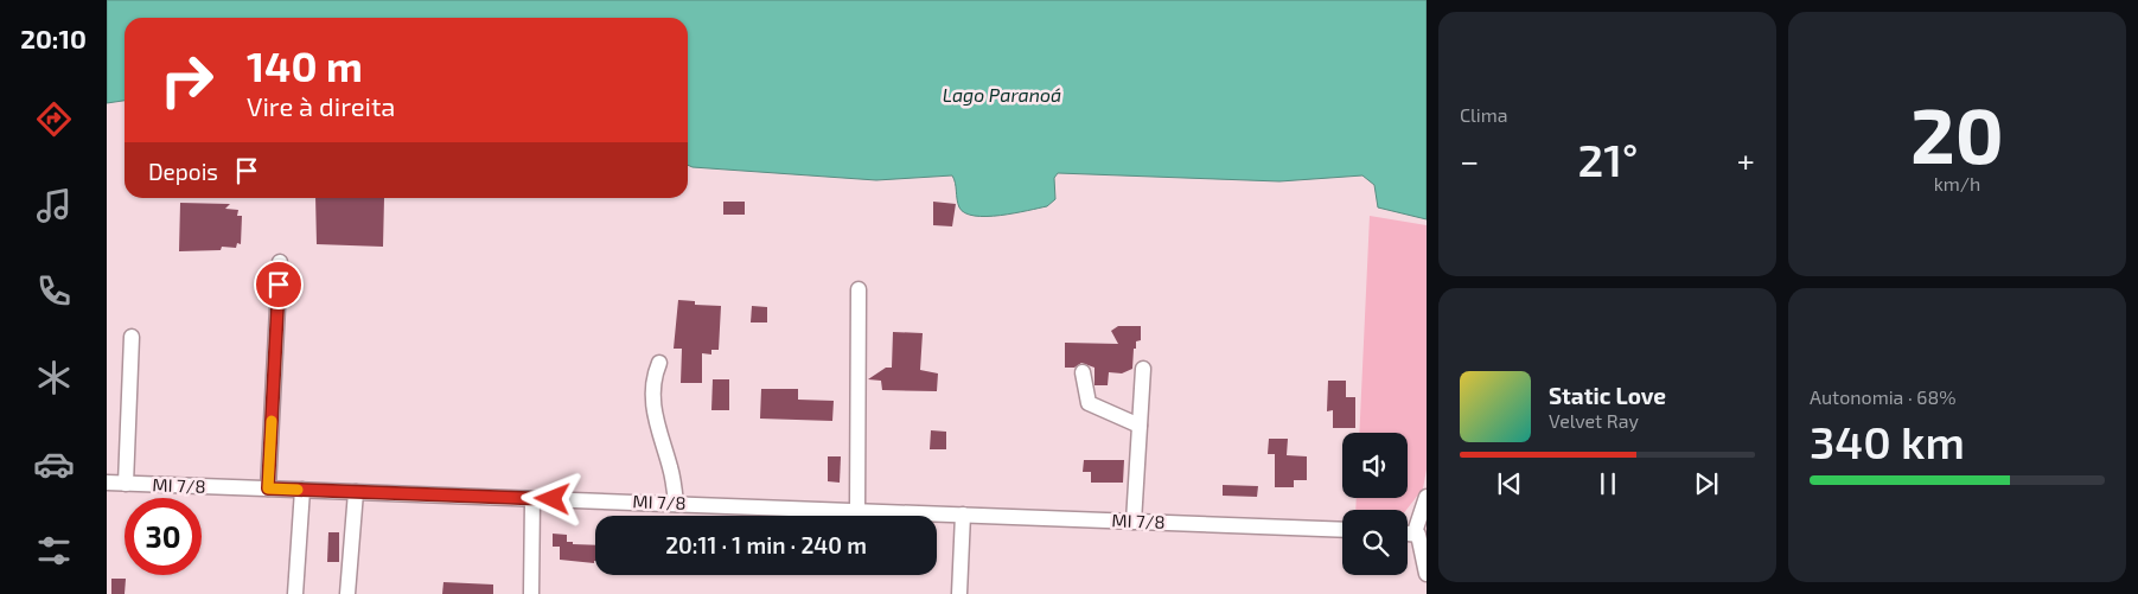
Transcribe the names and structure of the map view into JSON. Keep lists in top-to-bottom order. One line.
{"streets":{"street":["MI 7/8"]},"water":["Lago Paranoá"],"page":{"tabs":"20:10","tile":["Clima",["20","km/h"],["Autonomia · 68%","340 km"]],"turn":["140 m","Vire à direita"],"heat":["−","21°","+"],"then":"Depois","song":["Static Love","Velvet Ray"],"limit":"30","trip":"20:11 · 1 min · 240 m"}}
